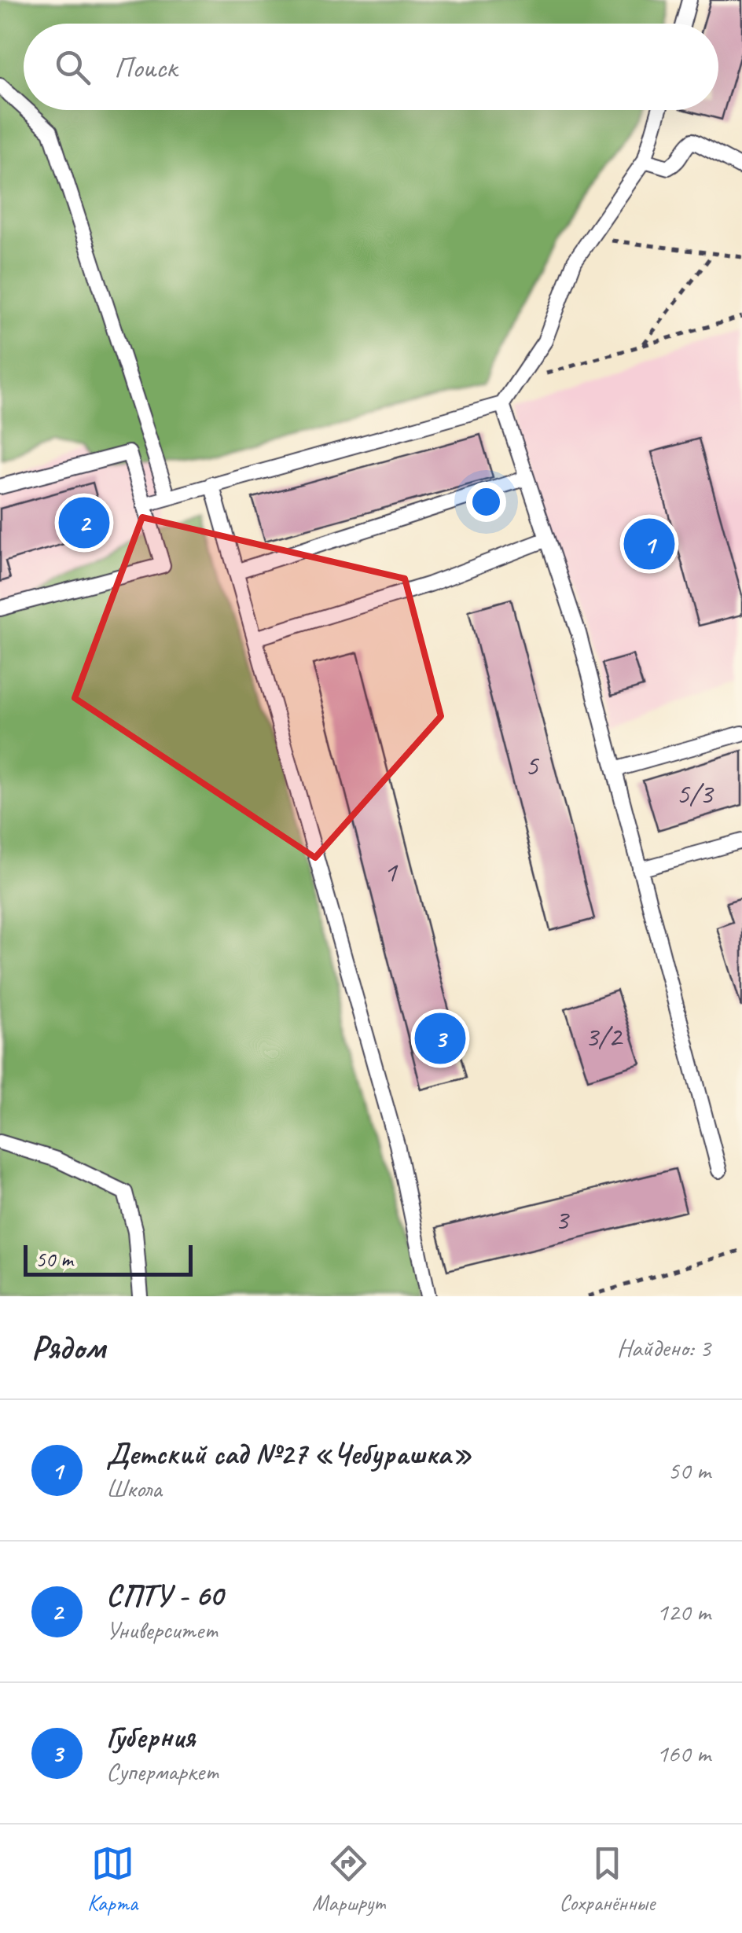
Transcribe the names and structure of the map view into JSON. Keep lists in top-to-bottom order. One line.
{"house_numbers":["5","5/3","1","3/2","3"],"scale_bar":"50 m","page":{"search":"Поиск","pins":["2","1","3"],"scale":"50 m","heading":["Рядом","Найдено: 3"],"list":[{"mark":"1","name":"Детский сад №27 «Чебурашка»","note":"Школа","value":"50 m"},{"mark":"2","name":"СПТУ - 60","note":"Университет","value":"120 m"},{"mark":"3","name":"Губерния","note":"Супермаркет","value":"160 m"}],"nav":["Карта","Маршрут","Сохранённые"]}}
